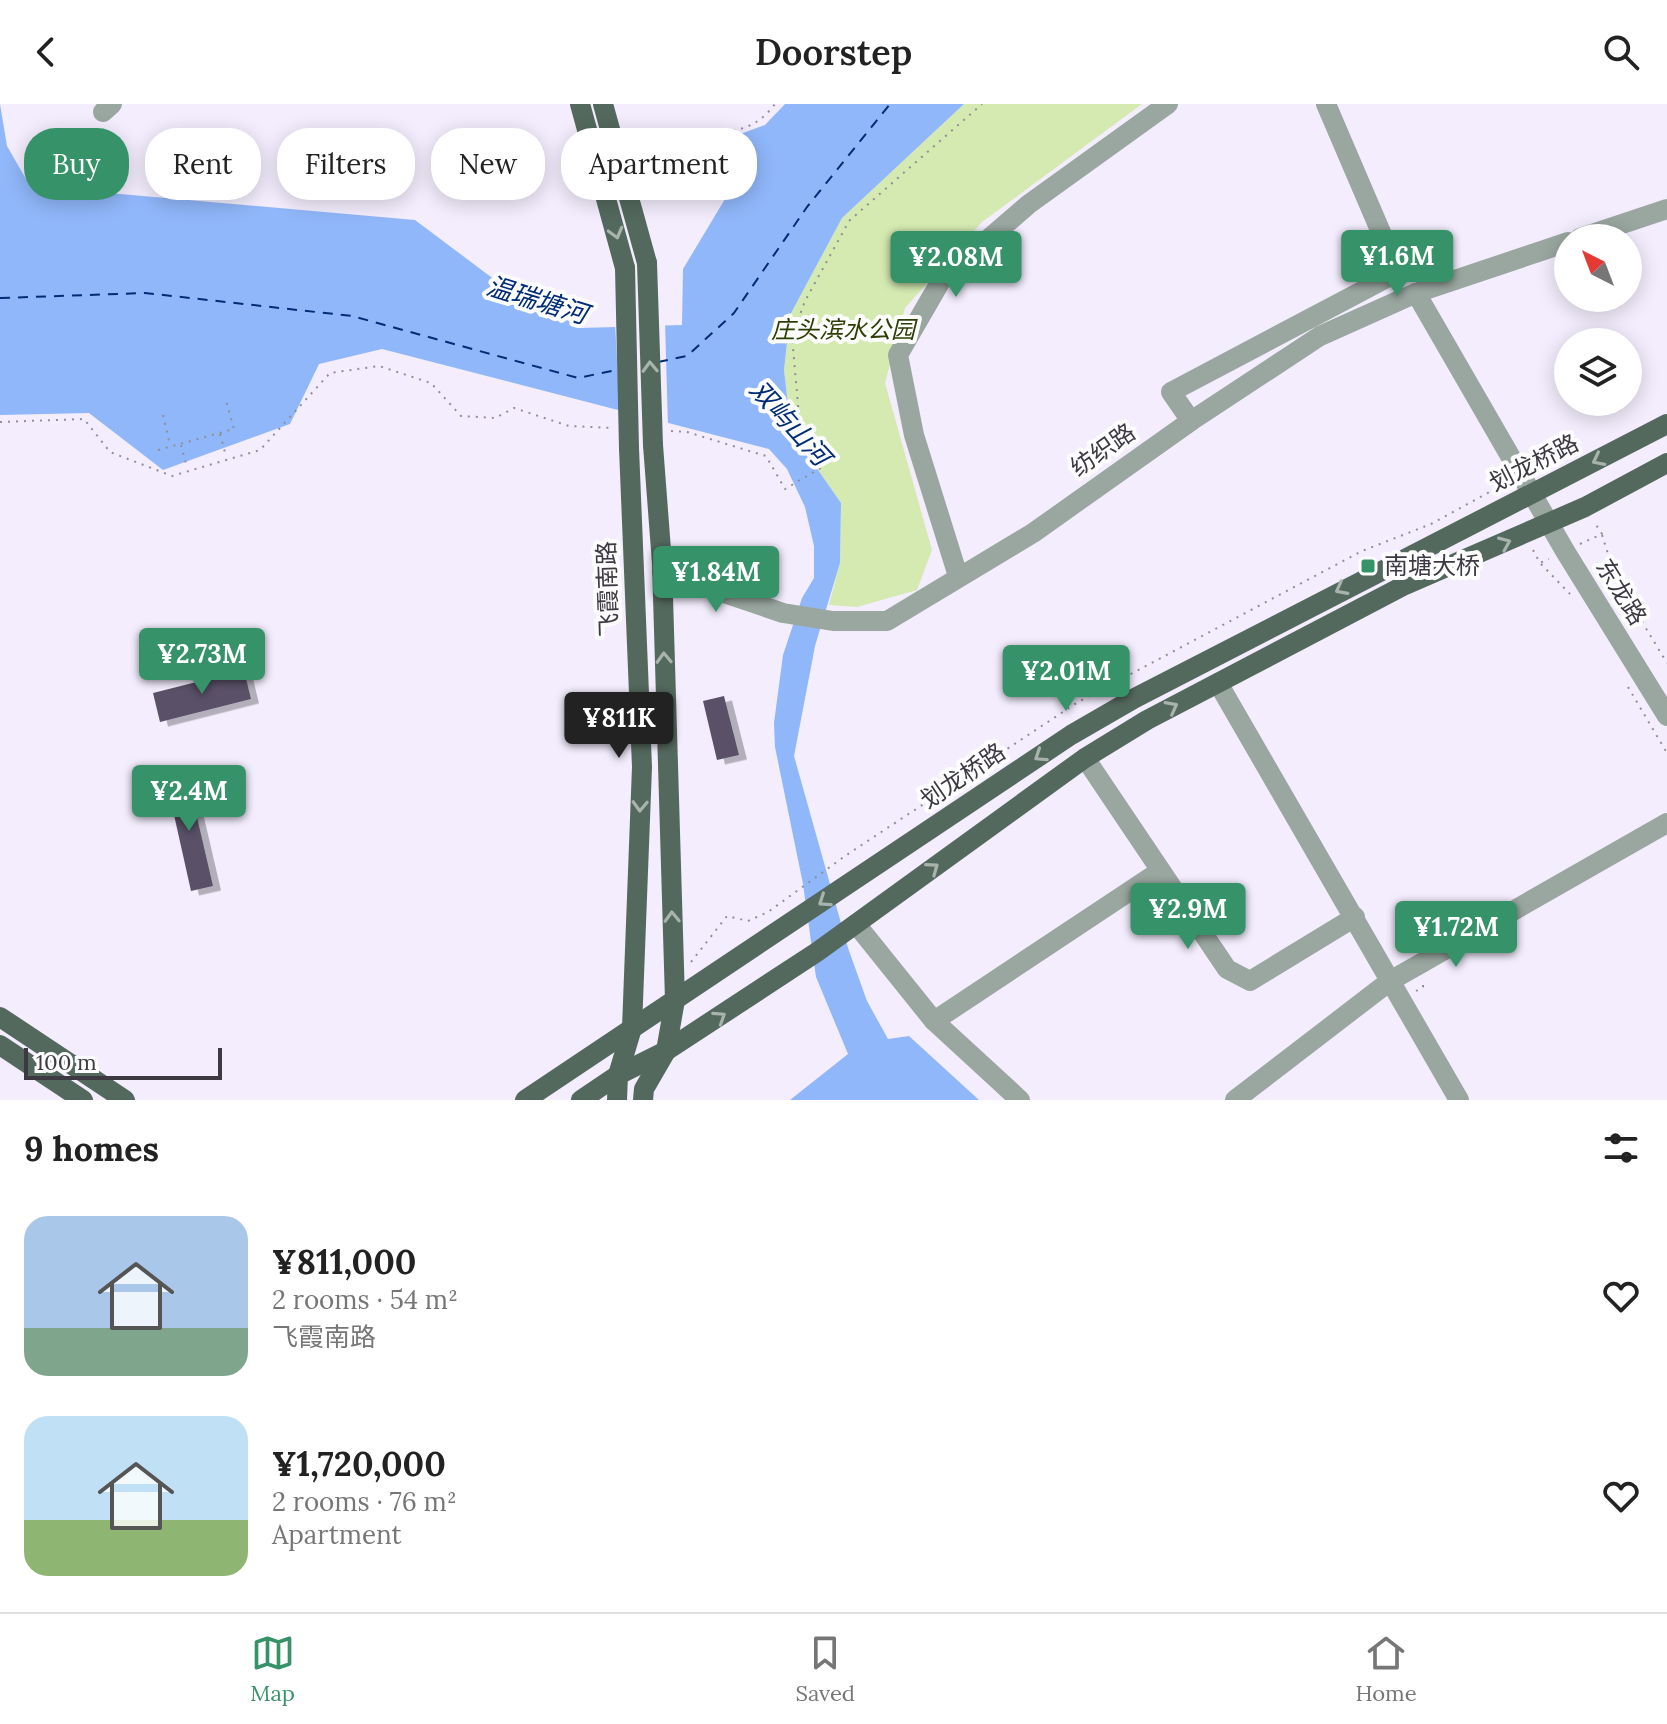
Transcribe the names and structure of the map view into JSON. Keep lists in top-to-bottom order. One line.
{"streets":{"main road":["划龙桥路","飞霞南路"],"street":["纺织路","东龙路"]},"crossings":[["纺织路","东龙路"],["划龙桥路","飞霞南路"],["划龙桥路","东龙路"]],"water":["温瑞塘河","双屿山河"],"parks":["庄头滨水公园"],"places":{"transit":["南塘大桥"]},"scale_bar":"100 m","north":"top left","page":{"header":"Doorstep","chip":["Buy","Rent","Filters","New","Apartment"],"price":["¥1.6M","¥2.08M","¥1.84M","¥2.73M","¥2.01M","¥811K","¥2.4M","¥2.9M","¥1.72M"],"scale":"100 m","heading":"9 homes","list":[{"name":"¥811,000","note":"2 rooms · 54 m² · 飞霞南路"},{"name":"¥1,720,000","note":"2 rooms · 76 m² · Apartment"}],"tabs":["Map","Saved","Home"]}}
